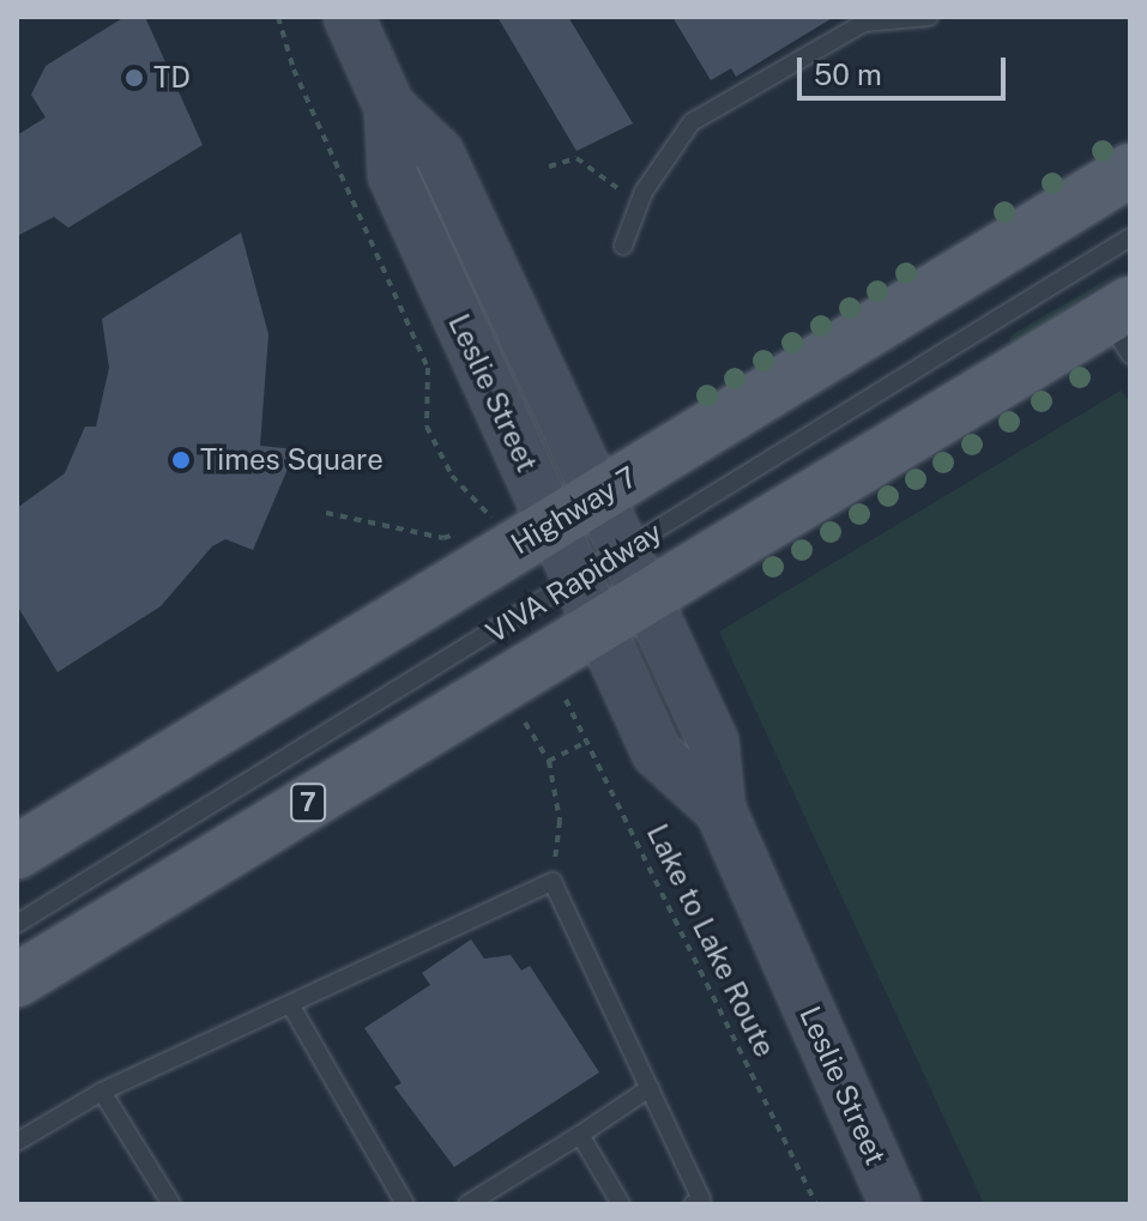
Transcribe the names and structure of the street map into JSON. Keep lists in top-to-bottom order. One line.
{"streets":{"main road":["Leslie Street","Highway 7","7"],"lane":["VIVA Rapidway"],"path":["Lake to Lake Route"]},"crossings":[["Leslie Street","Highway 7"],["Leslie Street","VIVA Rapidway"],["Leslie Street","7"],["VIVA Rapidway","7"]],"places":["TD","Times Square"],"scale_bar":"50 m"}
